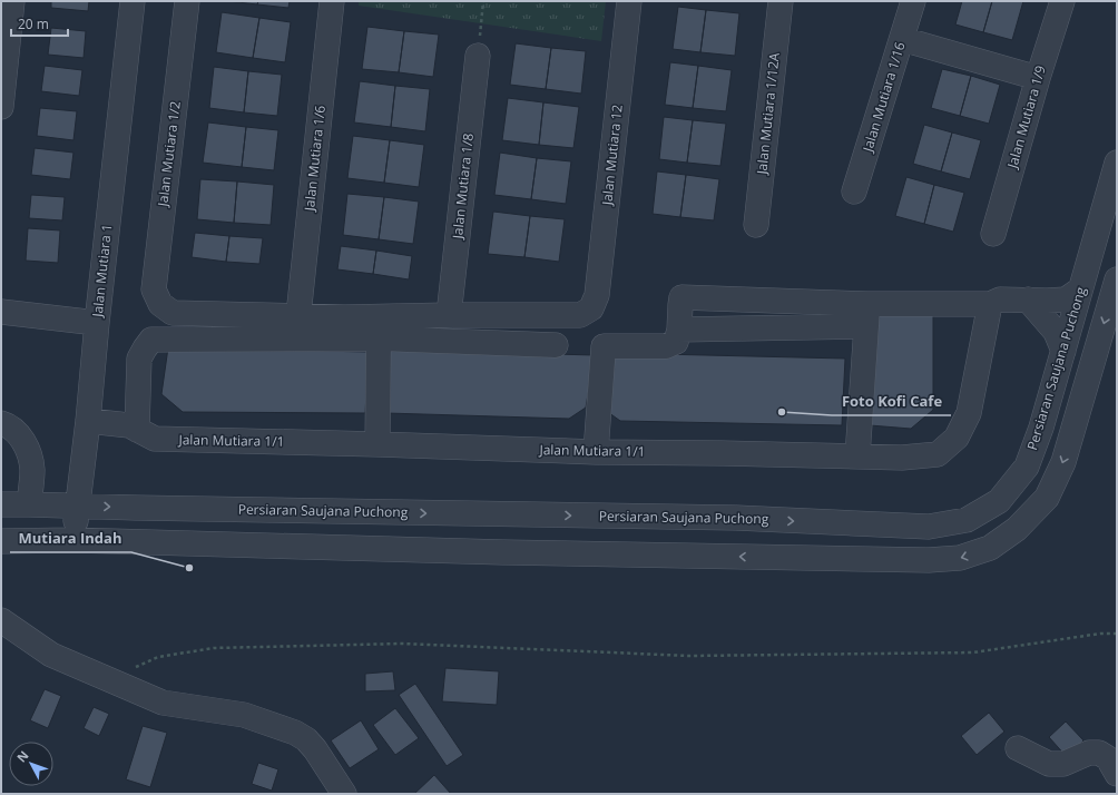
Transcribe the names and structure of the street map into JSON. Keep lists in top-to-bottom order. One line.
{"streets":{"street":["Jalan Mutiara 1/16","Jalan Mutiara 1/12A","Jalan Mutiara 1/9","Jalan Mutiara 1/2","Jalan Mutiara 12","Jalan Mutiara 1/6","Jalan Mutiara 1/8","Jalan Mutiara 1","Persiaran Saujana Puchong","Jalan Mutiara 1/1"]},"crossings":[["Jalan Mutiara 1/2","Jalan Mutiara 1/6"],["Jalan Mutiara 12","Jalan Mutiara 1/8"],["Jalan Mutiara 1","Persiaran Saujana Puchong"],["Jalan Mutiara 1","Jalan Mutiara 1/1"]],"places":["Foto Kofi Cafe","Mutiara Indah"],"scale_bar":"20 m","north":"top left"}
